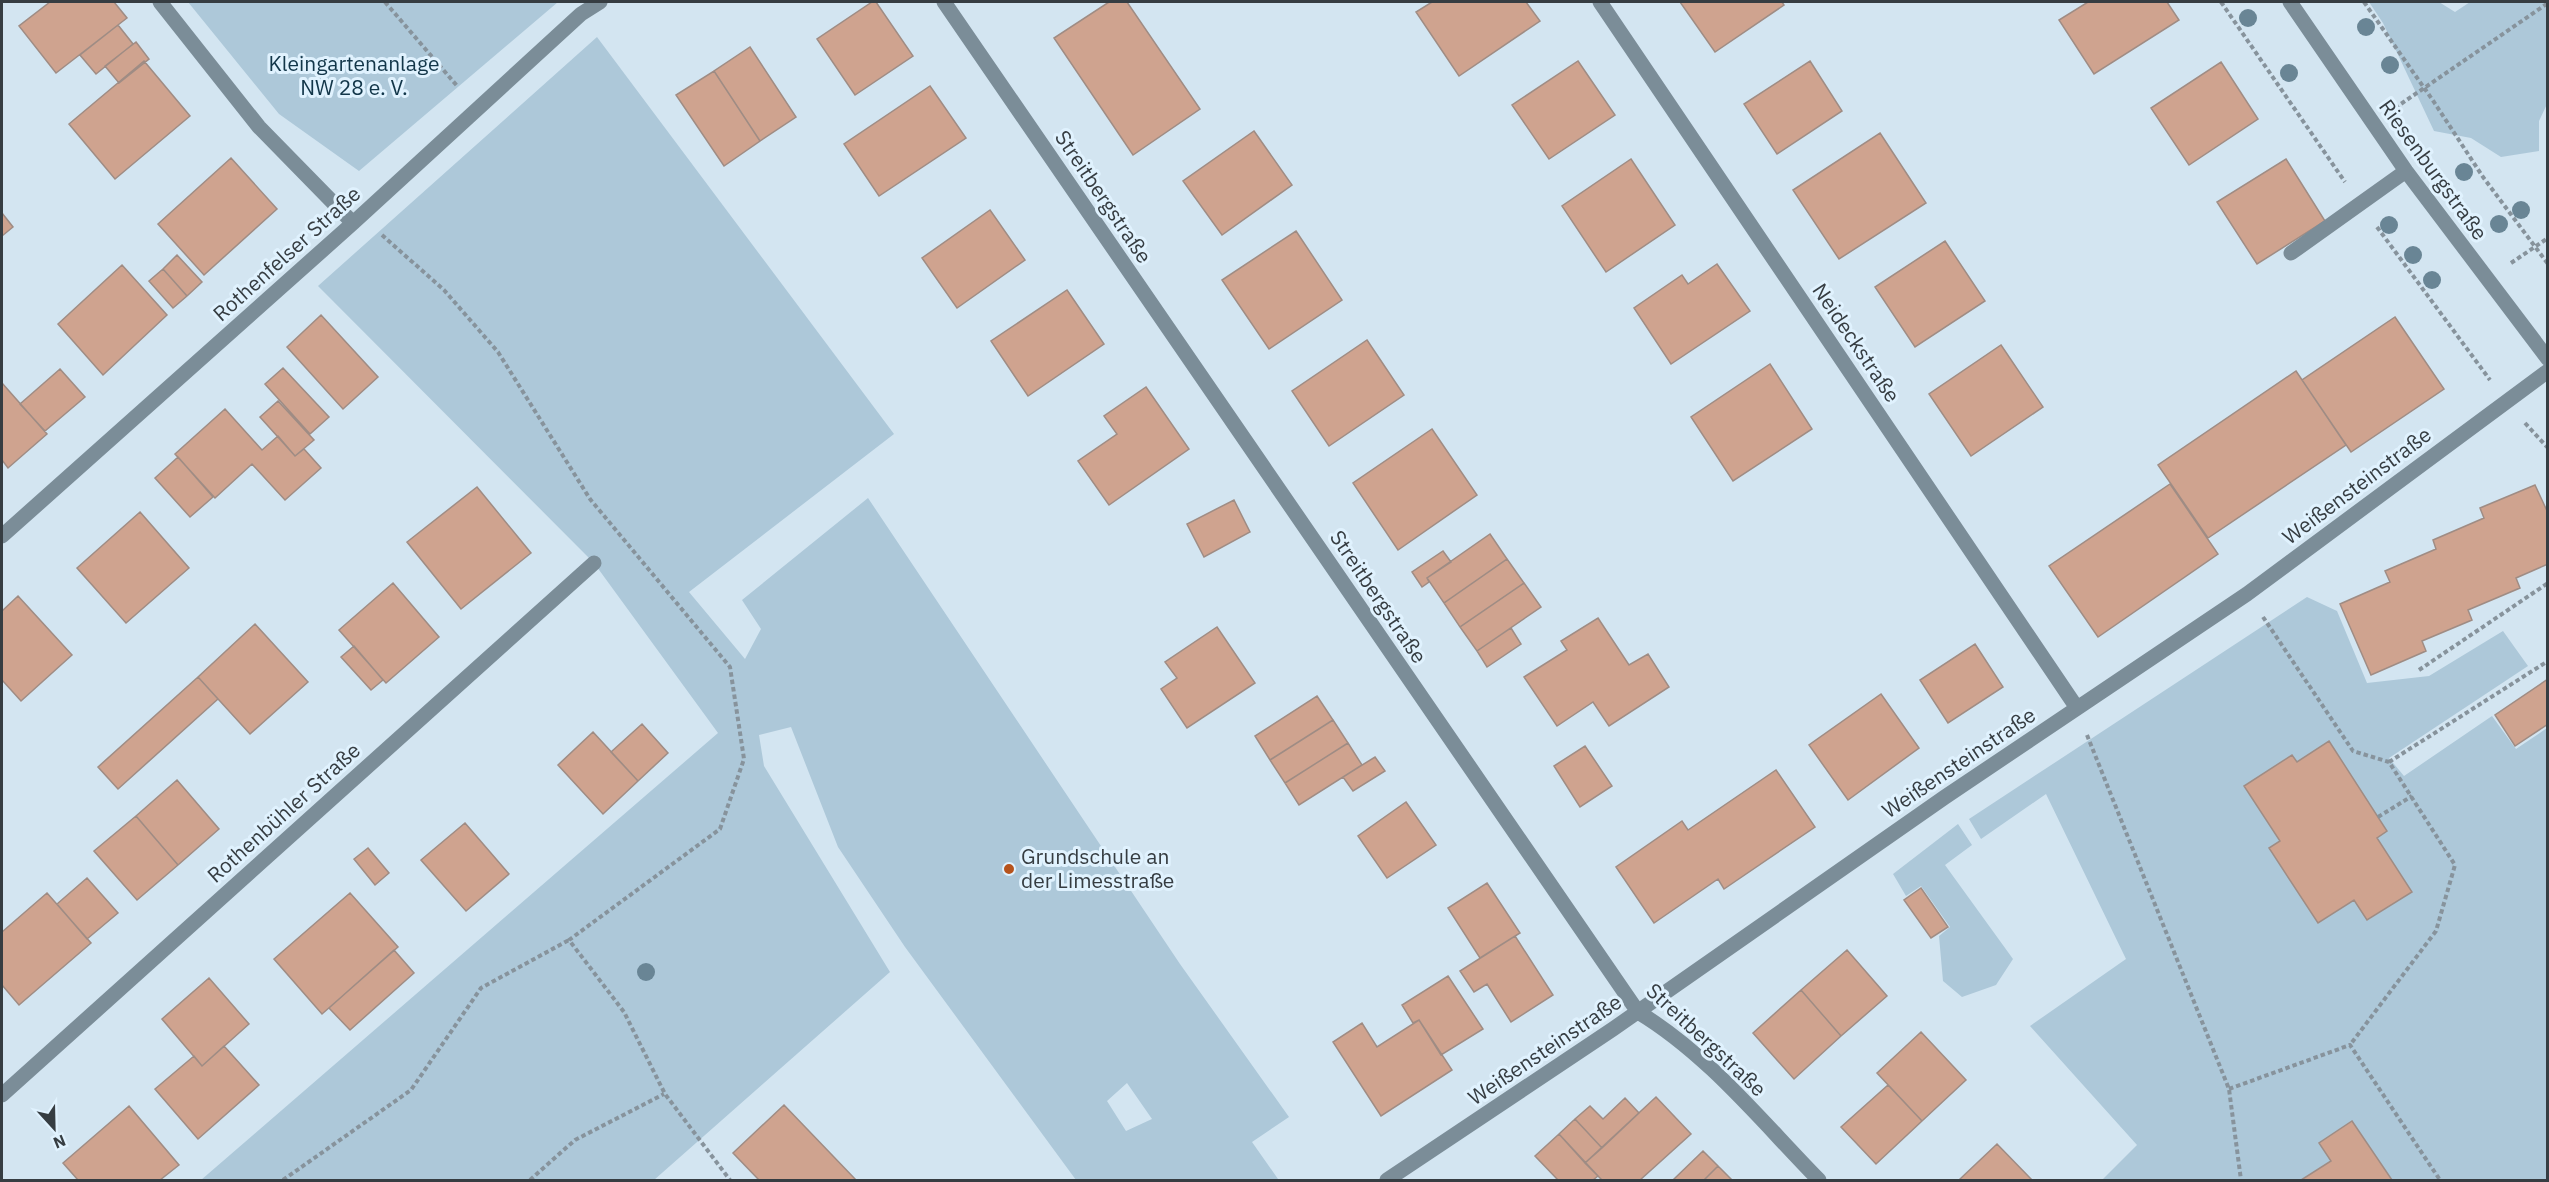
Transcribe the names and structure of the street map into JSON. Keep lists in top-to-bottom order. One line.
{"streets":{"street":["Riesenburgstraße","Streitbergstraße","Rothenfelser Straße","Neideckstraße","Weißensteinstraße","Rothenbühler Straße"]},"crossings":[["Streitbergstraße","Weißensteinstraße"],["Neideckstraße","Weißensteinstraße"]],"parks":["Kleingartenanlage NW 28 e. V."],"places":["Grundschule an der Limesstraße"],"north":"bottom"}
